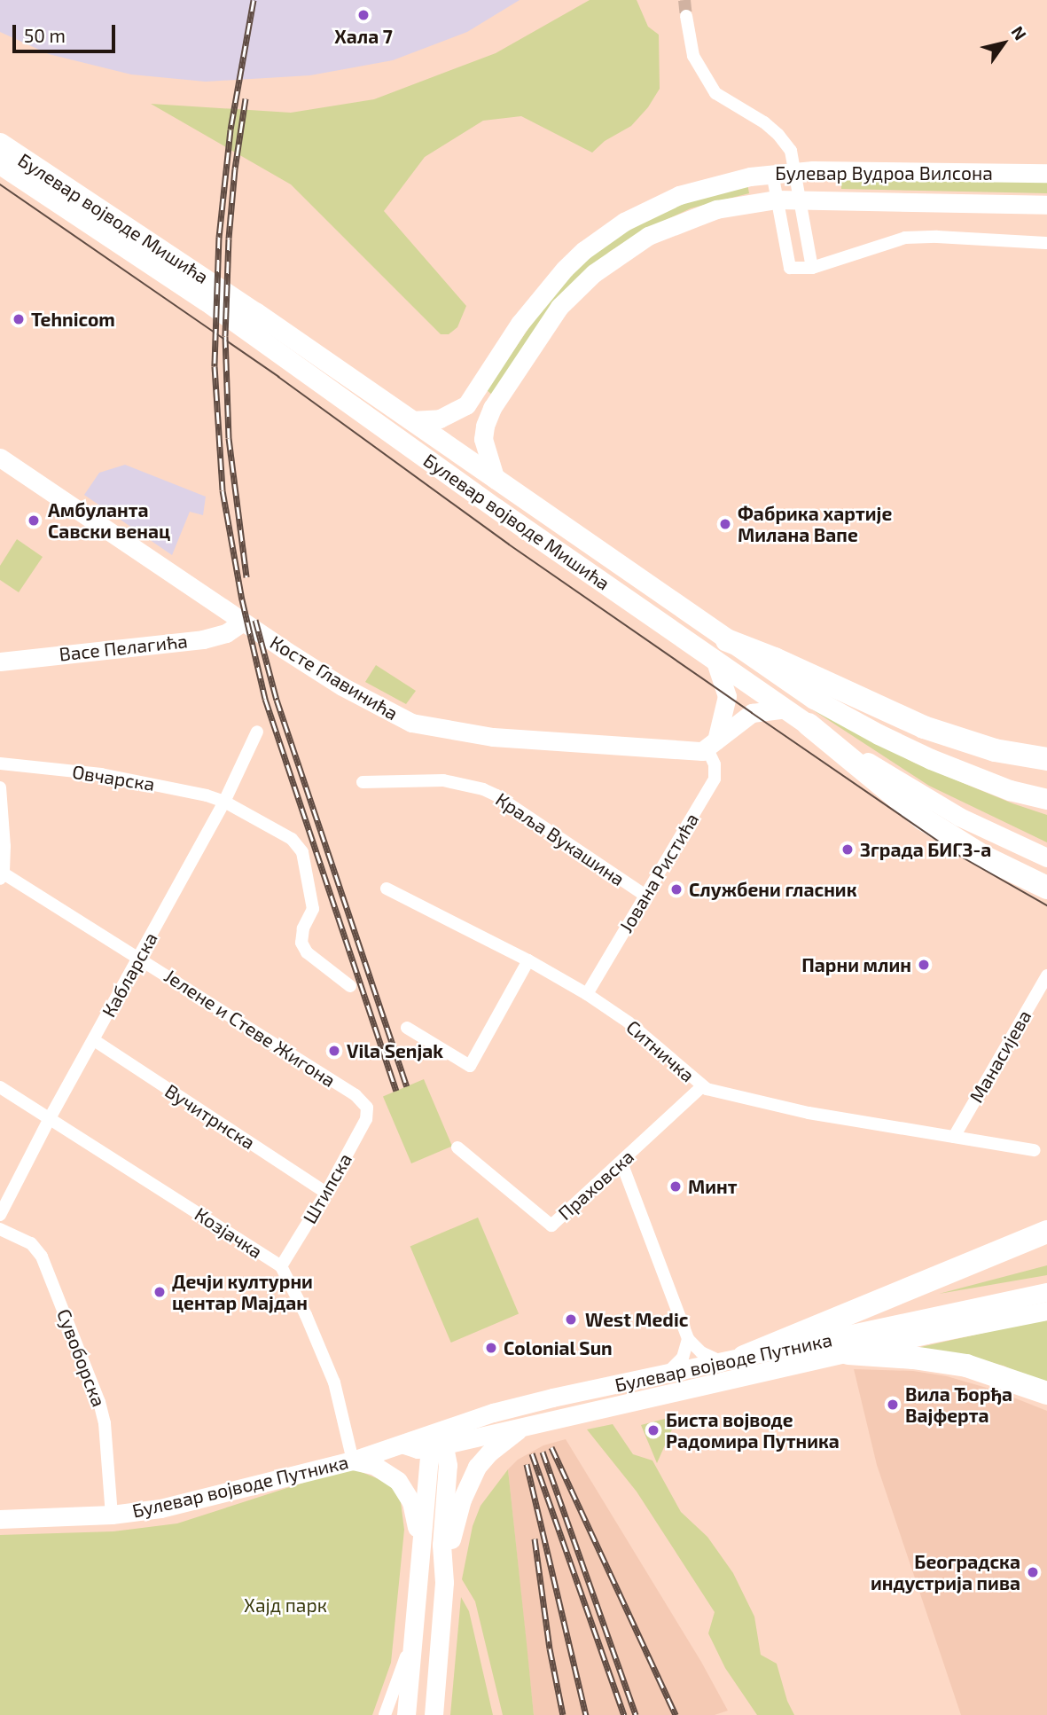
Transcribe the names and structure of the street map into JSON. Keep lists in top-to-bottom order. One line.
{"streets":{"main road":["Булевар Вудроа Вилсона","Булевар војводе Мишића","Васе Пелагића","Косте Главинића","Булевар војводе Путника"],"street":["Овчарска","Краља Вукашина","Јована Ристића","Кабларска","Јелене и Стеве Жигона","Ситничка","Манасијева","Вучитрнска","Праховска","Штипска","Козјачка","Сувоборска"]},"crossings":[["Булевар Вудроа Вилсона","Булевар војводе Мишића"],["Васе Пелагића","Косте Главинића"],["Косте Главинића","Јована Ристића"],["Овчарска","Кабларска"],["Краља Вукашина","Јована Ристића"],["Јована Ристића","Ситничка"],["Кабларска","Јелене и Стеве Жигона"],["Кабларска","Вучитрнска"],["Кабларска","Козјачка"],["Јелене и Стеве Жигона","Штипска"],["Ситничка","Манасијева"],["Ситничка","Праховска"],["Вучитрнска","Штипска"],["Штипска","Козјачка"],["Козјачка","Булевар војводе Путника"],["Сувоборска","Булевар војводе Путника"]],"parks":["Хајд парк"],"places":["Хала 7","Tehnicom","Амбуланта Савски венац","Фабрика хартије Милана Вапе","Зграда БИГЗ-а","Службени гласник","Парни млин","Vila Senjak","Минт","Дечји културни центар Мајдан","West Medic","Colonial Sun","Вила Ђорђа Вајферта","Биста војводе Радомира Путника","Београдска индустрија пива"],"scale_bar":"50 m","north":"top right"}
